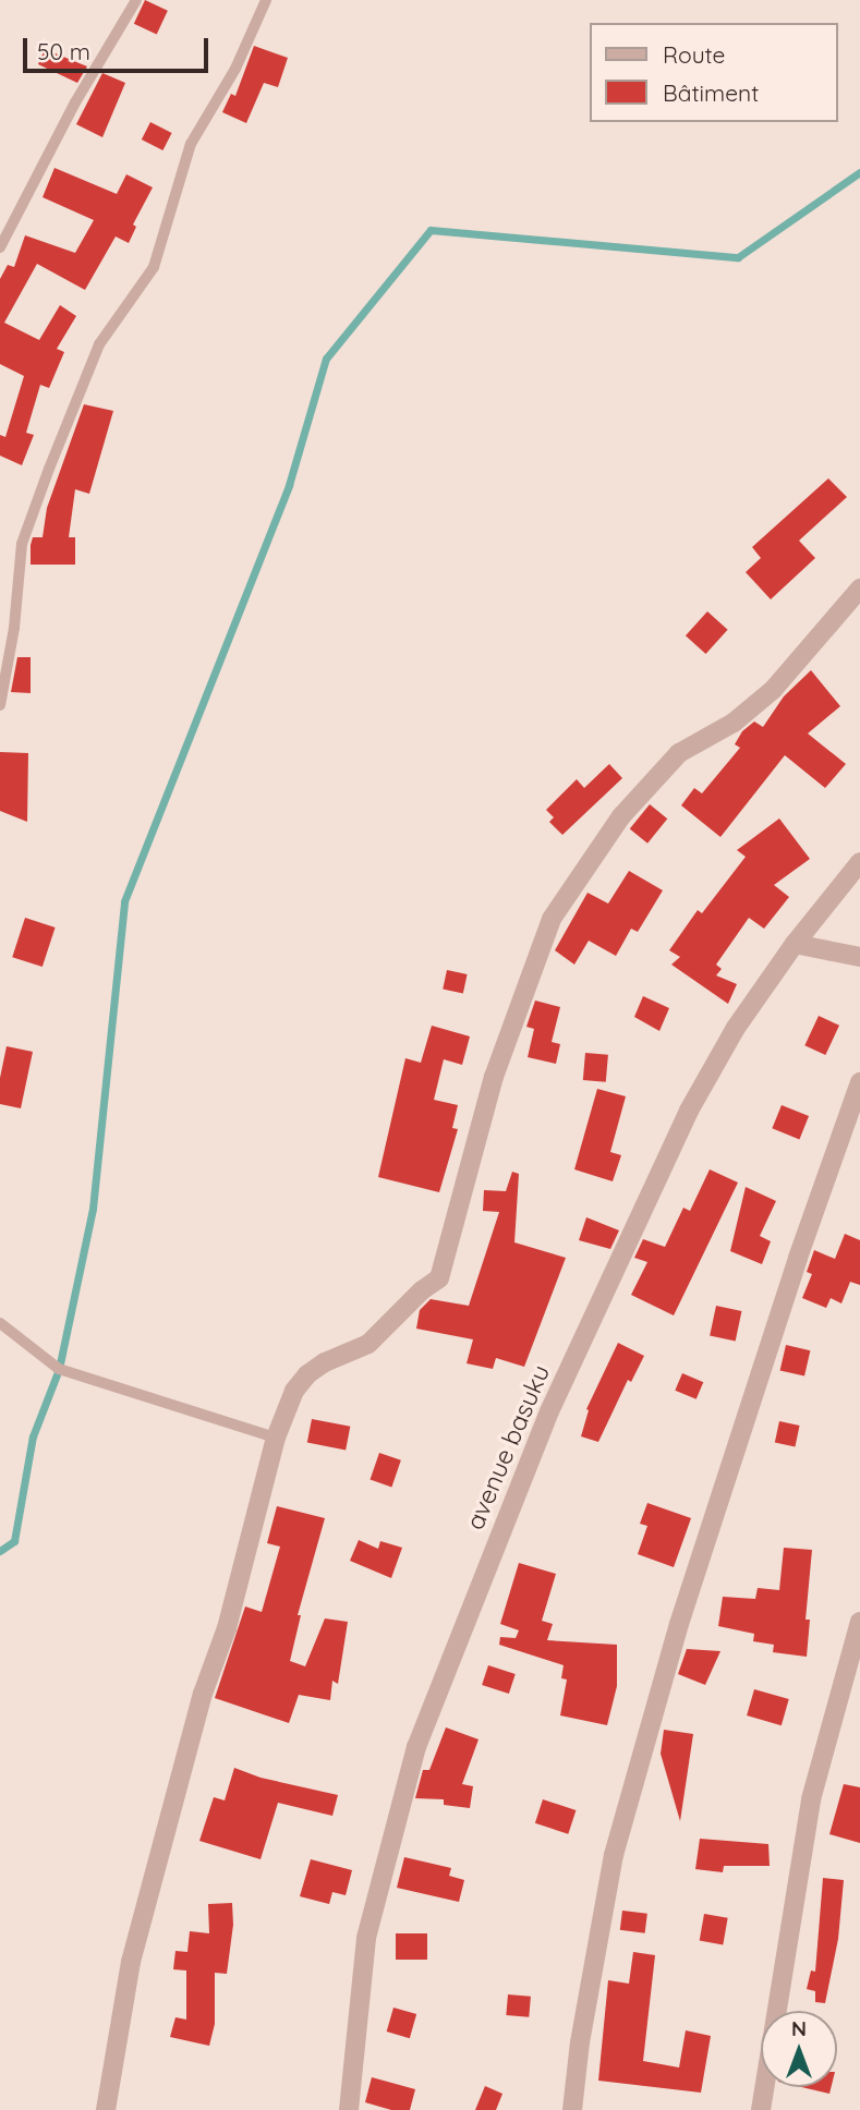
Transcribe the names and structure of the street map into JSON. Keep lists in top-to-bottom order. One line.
{"streets":{"street":["avenue basuku"]},"legend":["Route","Bâtiment"],"scale_bar":"50 m","north":"top"}
